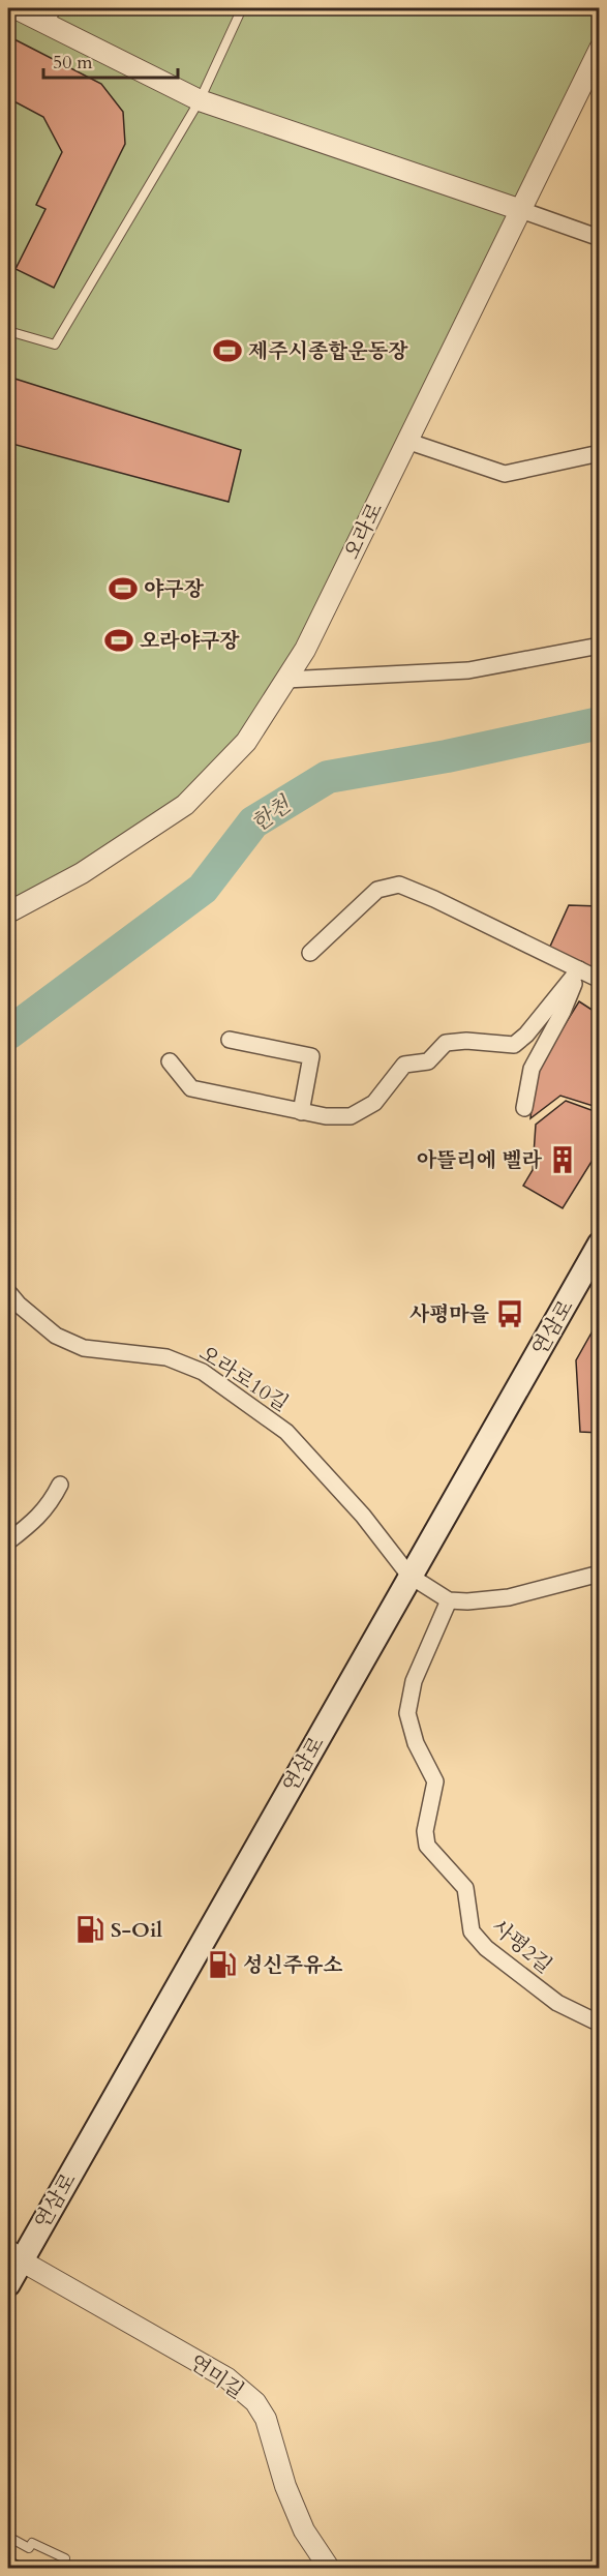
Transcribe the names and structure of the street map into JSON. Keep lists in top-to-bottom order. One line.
{"streets":{"main road":["연삼로"],"street":["오라로","오라로10길","사평2길","연미길"]},"crossings":[["연삼로","오라로10길"],["연삼로","연미길"],["오라로10길","사평2길"]],"water":["한천"],"places":{"sports":["제주시종합운동장","야구장","오라야구장"],"building":["아뜰리에 벨라"],"bus stop":["사평마을"],"fuel station":["S-Oil","성신주유소"]},"scale_bar":"50 m"}
